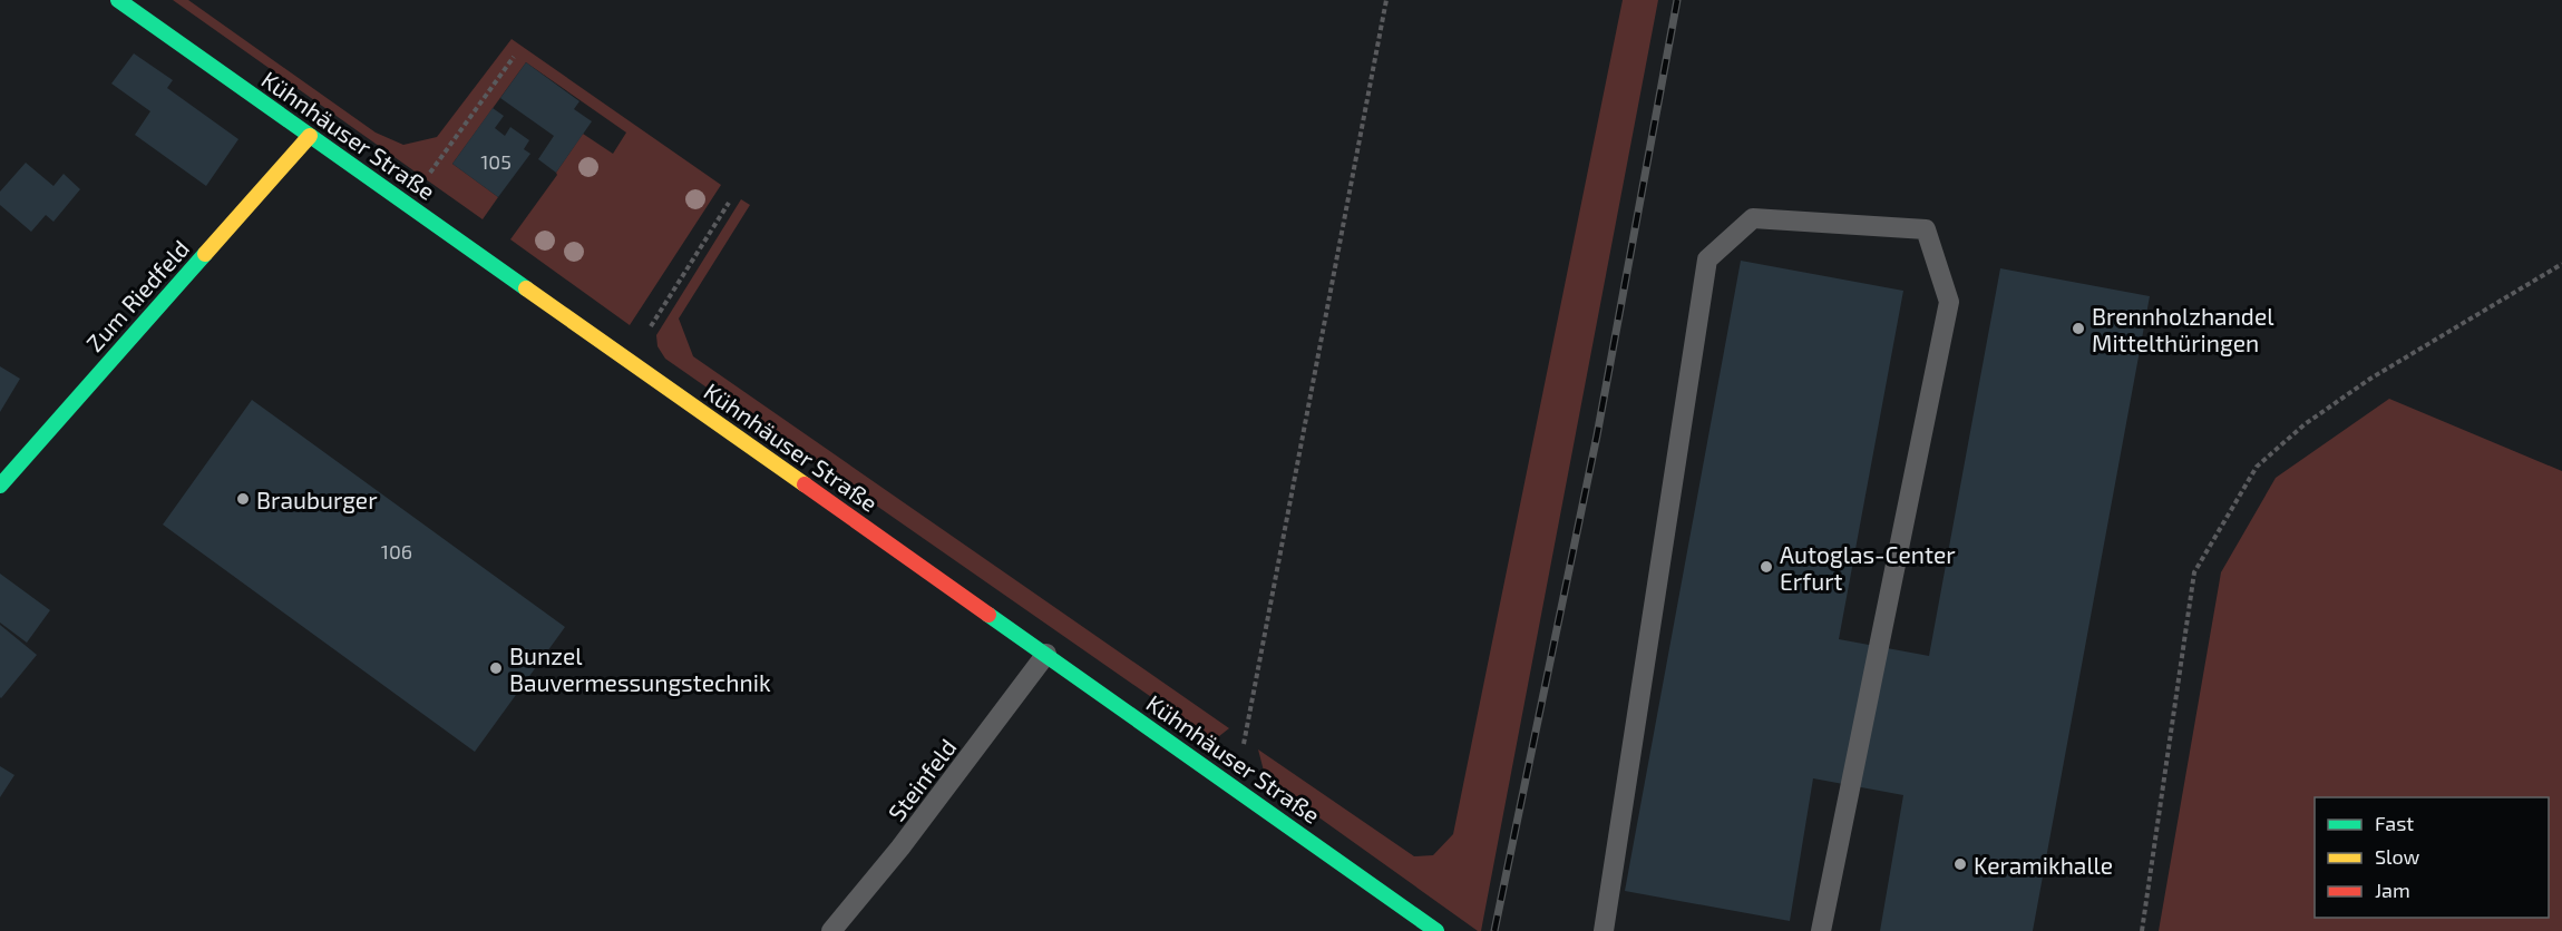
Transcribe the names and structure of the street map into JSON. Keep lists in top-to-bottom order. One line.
{"streets":{"street":["Kühnhäuser Straße","Zum Riedfeld"],"lane":["Steinfeld"]},"crossings":[["Kühnhäuser Straße","Zum Riedfeld"],["Kühnhäuser Straße","Steinfeld"]],"places":["Brennholzhandel Mittelthüringen","Brauburger","Autoglas-Center Erfurt","Bunzel Bauvermessungstechnik","Keramikhalle"],"house_numbers":["105","106"],"legend":["Fast","Slow","Jam"]}
